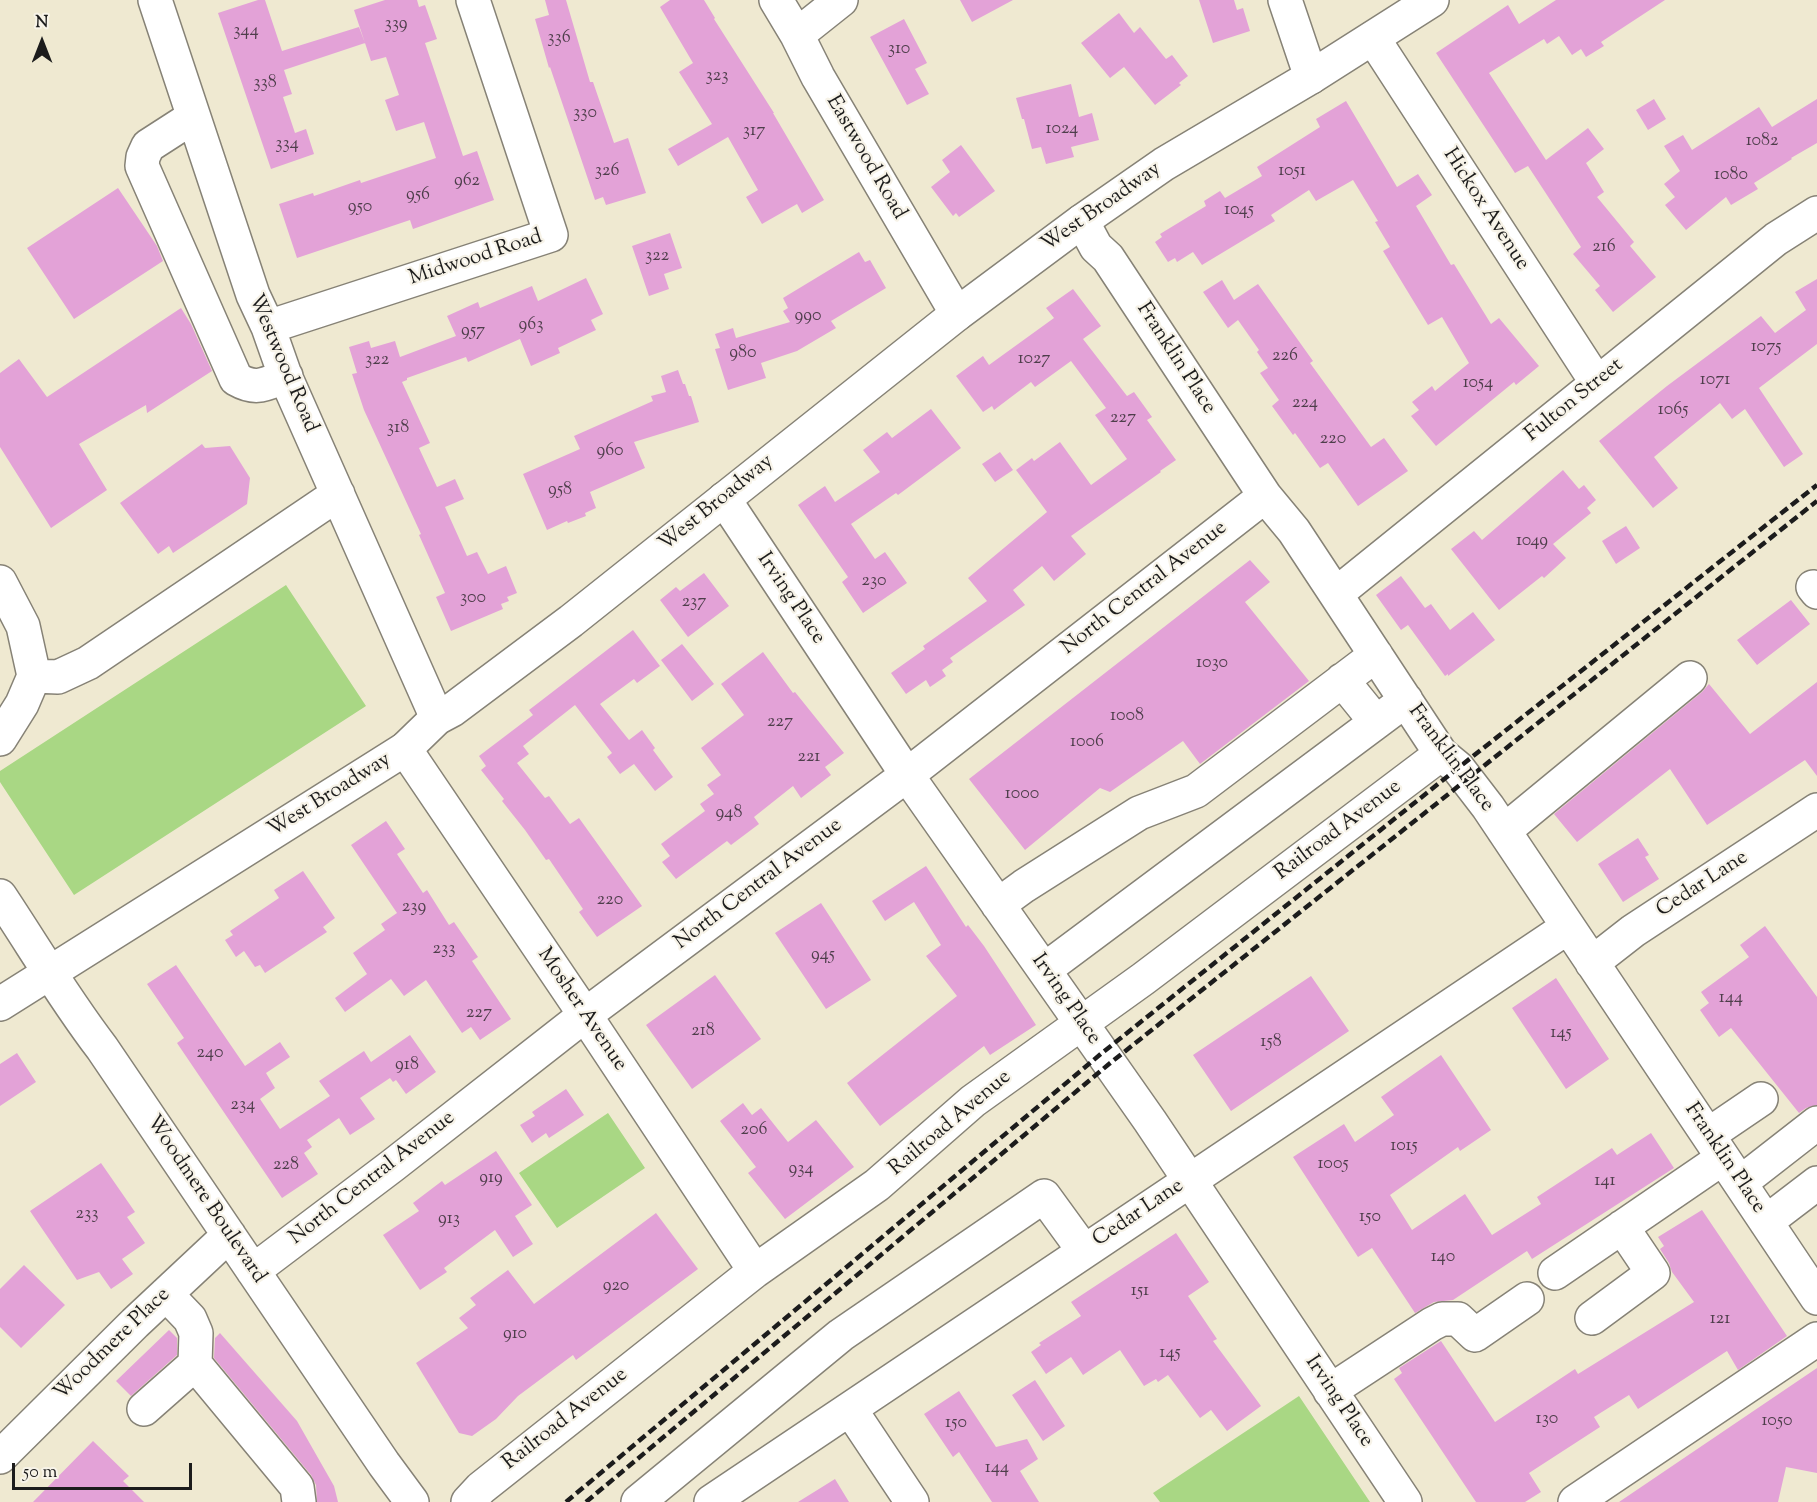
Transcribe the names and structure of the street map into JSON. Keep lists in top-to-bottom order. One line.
{"streets":{"street":["Eastwood Road","West Broadway","Hickox Avenue","Midwood Road","Franklin Place","Westwood Road","Fulton Street","North Central Avenue","Irving Place","Railroad Avenue","Cedar Lane","Mosher Avenue","Woodmere Boulevard","Woodmere Place"]},"crossings":[["Eastwood Road","West Broadway"],["West Broadway","Hickox Avenue"],["West Broadway","Franklin Place"],["West Broadway","Westwood Road"],["West Broadway","Irving Place"],["West Broadway","Mosher Avenue"],["West Broadway","Woodmere Boulevard"],["Hickox Avenue","Fulton Street"],["Midwood Road","Westwood Road"],["Franklin Place","Fulton Street"],["Franklin Place","North Central Avenue"],["Franklin Place","Railroad Avenue"],["Franklin Place","Cedar Lane"],["North Central Avenue","Irving Place"],["North Central Avenue","Mosher Avenue"],["North Central Avenue","Woodmere Boulevard"],["Irving Place","Railroad Avenue"],["Irving Place","Cedar Lane"],["Railroad Avenue","Mosher Avenue"],["Woodmere Boulevard","Woodmere Place"]],"house_numbers":["339","344","336","310","323","338","330","1024","317","1082","334","326","1051","1080","962","956","950","1045","216","322","990","963","957","1075","980","226","1027","322","1071","1054","224","1065","227","318","220","960","958","1049","230","300","237","1030","1008","227","1006","221","1000","948","220","239","233","945","144","227","218","145","158","240","918","234","206","1015","1005","228","934","919","141","233","150","913","140","920","151","121","910","145","130","1050","150","144"],"scale_bar":"50 m","north":"top"}
